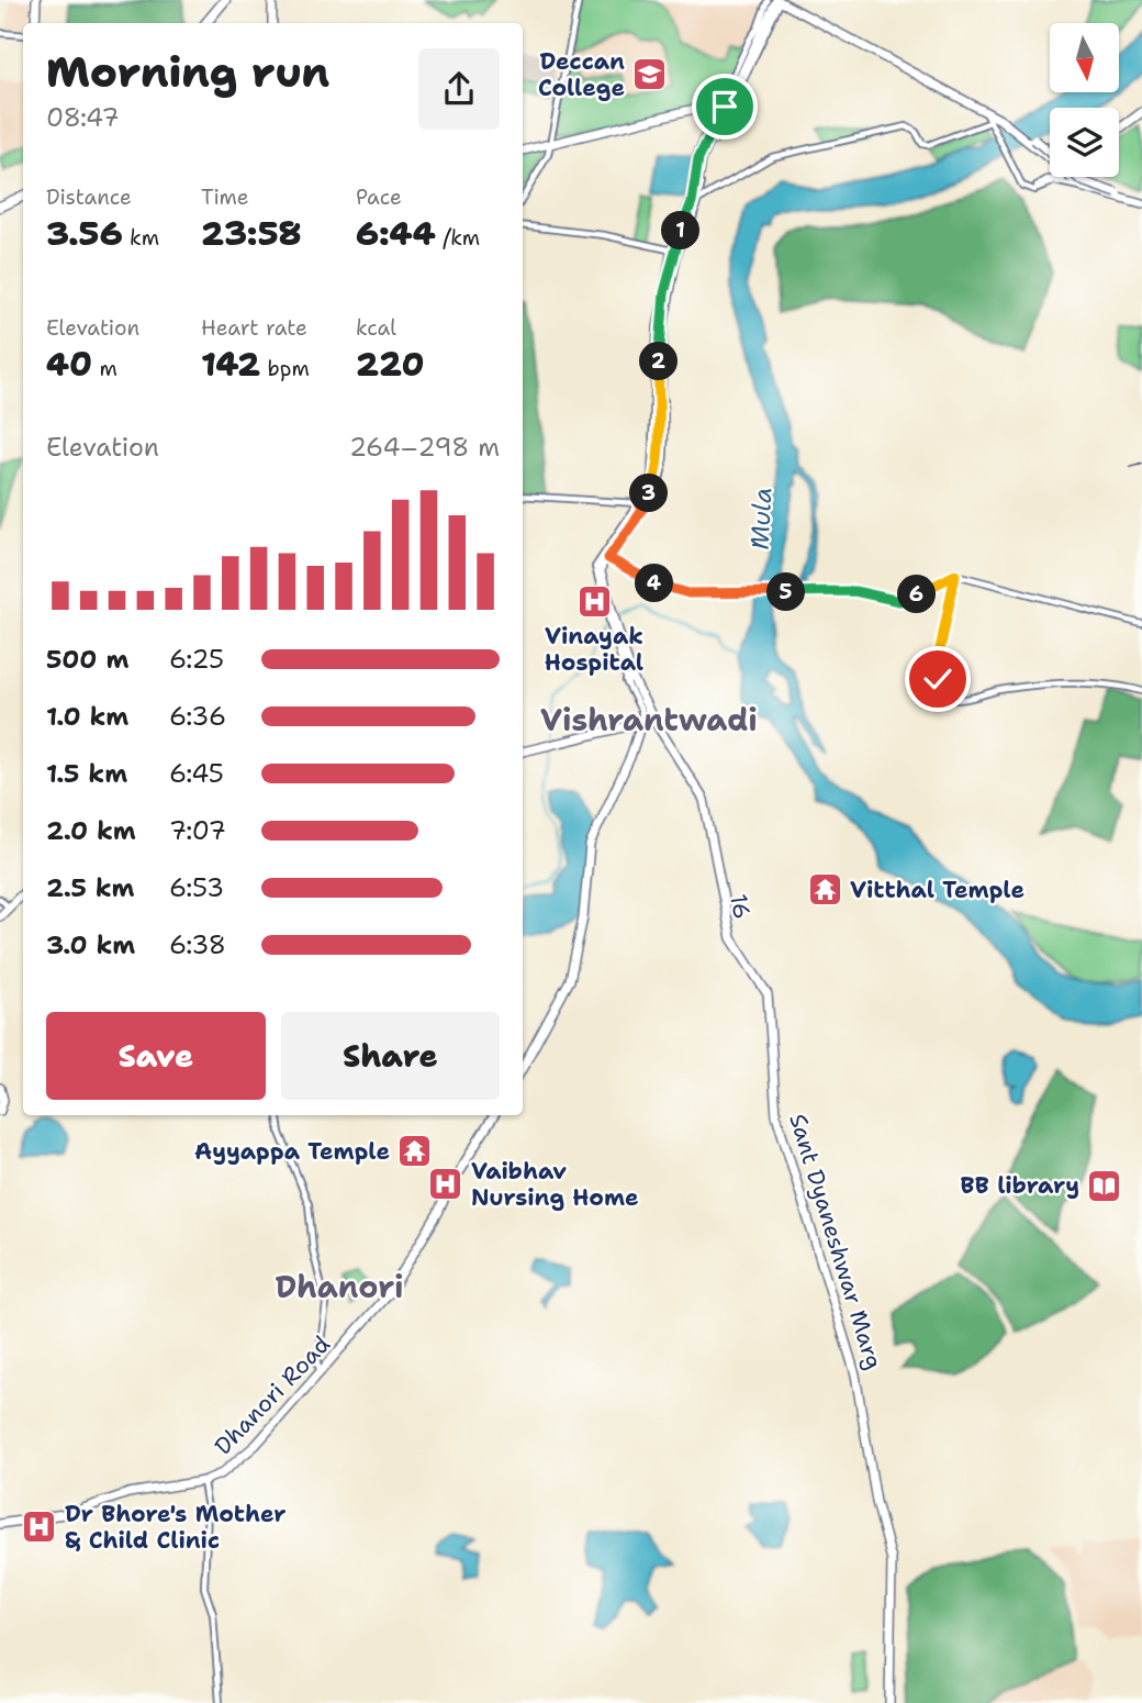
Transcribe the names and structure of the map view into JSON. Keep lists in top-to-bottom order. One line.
{"streets":{"main road":["16","Sant Dyaneshwar Marg","Dhanori Road"]},"crossings":[["16","Sant Dyaneshwar Marg"]],"districts":["Vishrantwadi","Dhanori"],"water":["Mula"],"places":{"school or university":["Deccan College"],"hospital":["Vinayak Hospital","Vaibhav Nursing Home","Dr Bhore's Mother & Child Clinic"],"temple":["Vitthal Temple","Ayyappa Temple"],"library":["BB library"]},"north":"bottom","page":{"heading":["Morning run","08:47"],"stats":[["Distance","3.56 km"],["Time","23:58"],["Pace","6:44 /km"],["Elevation","40 m"],["Heart rate","142 bpm"],["kcal","220"]],"pins":["1","2","3","4","5","6"],"chart":["Elevation","264–298 m"],"list":[{"name":"500 m","note":"6:25"},{"name":"1.0 km","note":"6:36"},{"name":"1.5 km","note":"6:45"},{"name":"2.0 km","note":"7:07"},{"name":"2.5 km","note":"6:53"},{"name":"3.0 km","note":"6:38"}],"buttons":["Save","Share"]}}
